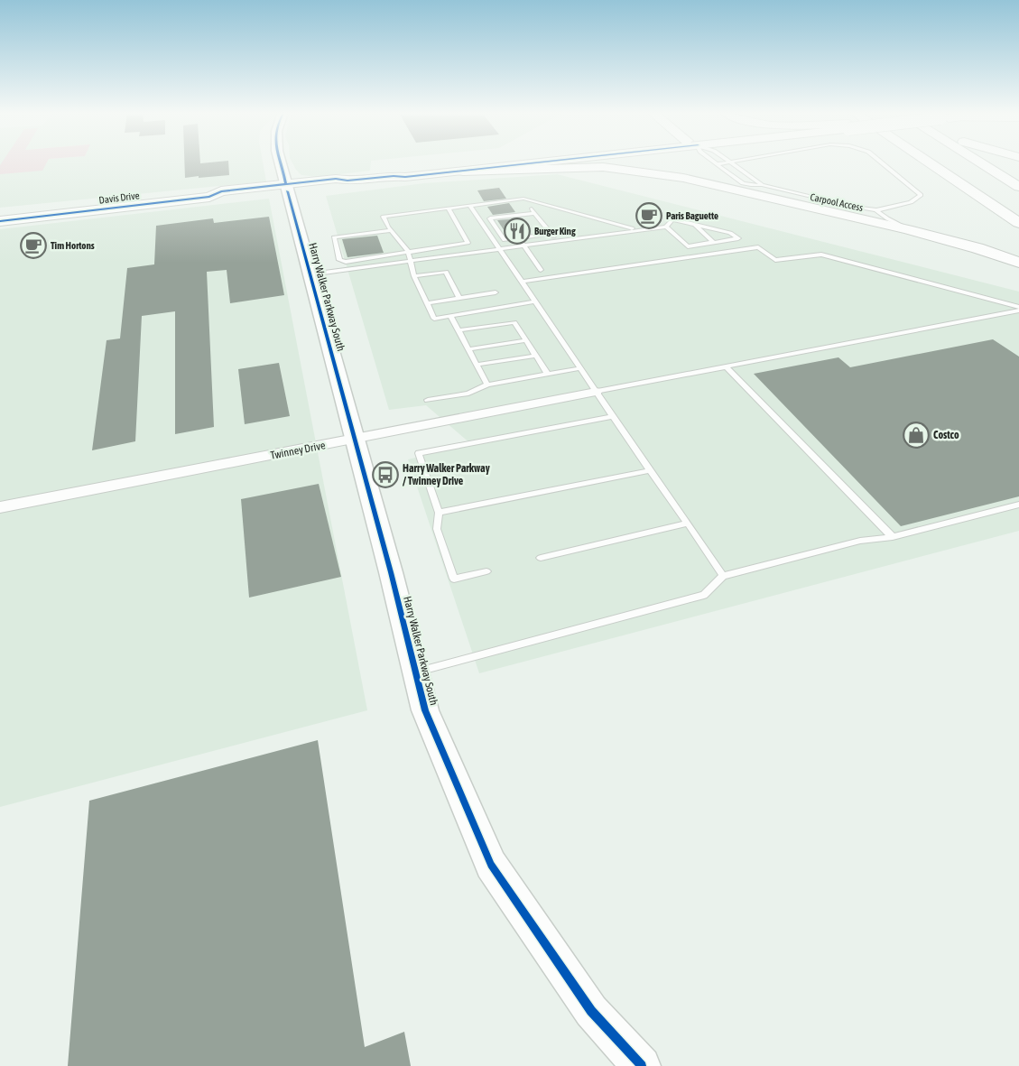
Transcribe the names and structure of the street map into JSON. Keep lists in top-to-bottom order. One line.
{"streets":{"main road":["Davis Drive"],"street":["Harry Walker Parkway South","Twinney Drive"],"lane":["Carpool Access"]},"crossings":[["Davis Drive","Harry Walker Parkway South"],["Harry Walker Parkway South","Twinney Drive"]],"places":{"cafe":["Paris Baguette","Tim Hortons"],"restaurant":["Burger King"],"shop":["Costco"],"bus stop":["Harry Walker Parkway / Twinney Drive"]}}
